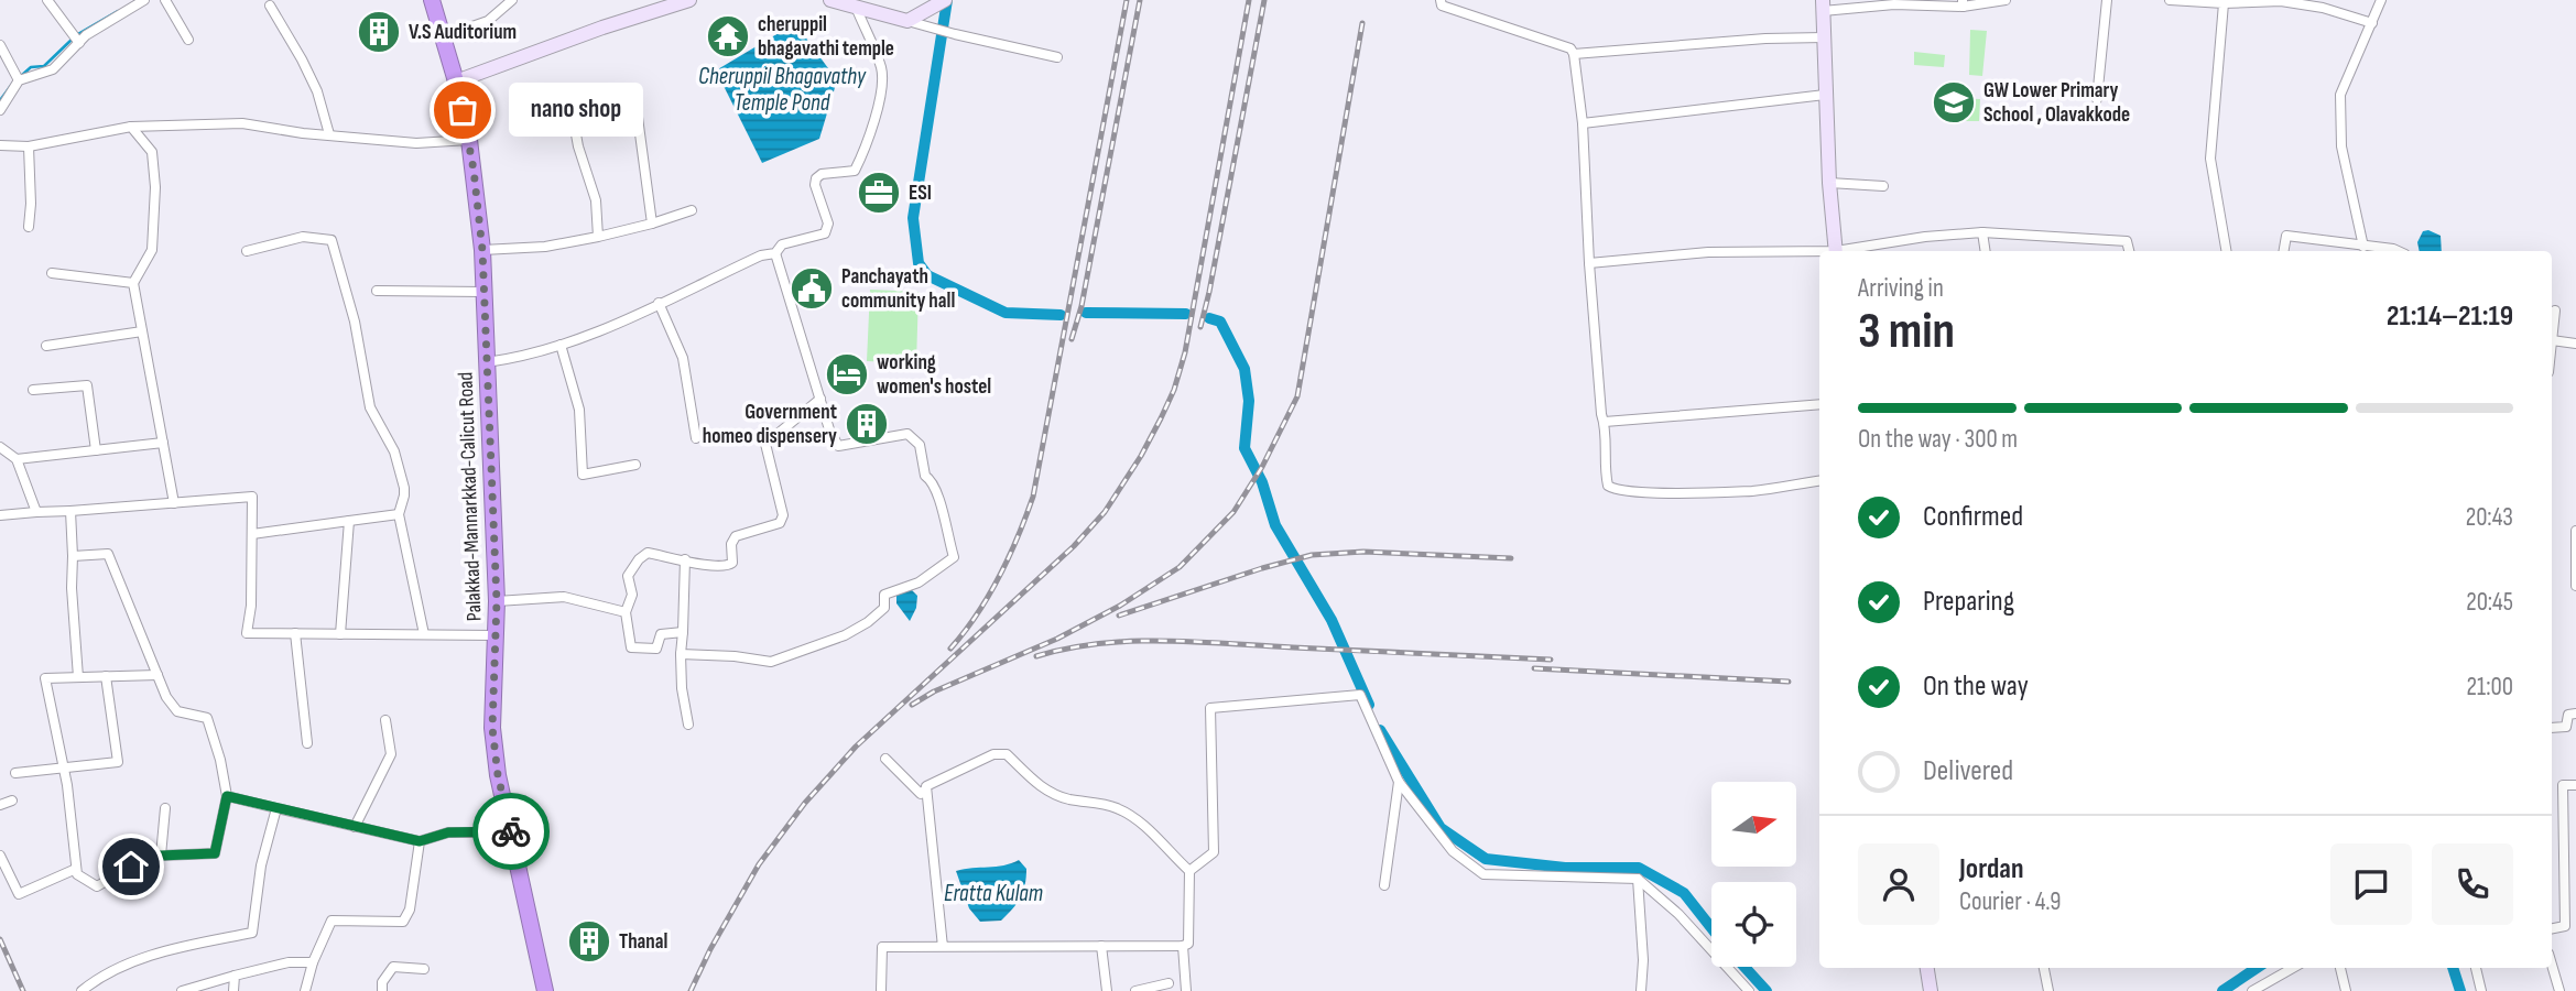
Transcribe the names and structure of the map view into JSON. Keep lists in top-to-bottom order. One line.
{"streets":{"highway":["Palakkad-Mannarkkad-Calicut Road"]},"water":["Cheruppil Bhagavathy Temple Pond","Eratta Kulam"],"places":{"building":["V.S Auditorium","Government homeo dispensery","Thanal"],"temple":["cheruppil bhagavathi temple"],"school or university":["GW Lower Primary School , Olavakkode"],"other":["nano shop"],"office":["ESI"],"public building":["Panchayath community hall"],"hotel":["working women's hostel"]},"north":"right","page":{"bubble":"nano shop","heading":["3 min","Arriving in","21:14–21:19"],"panel":["Jordan","Courier · 4.9"],"bar":"On the way · 300 m","list":[["Confirmed","20:43"],["Preparing","20:45"],["On the way","21:00"],"Delivered"]}}
